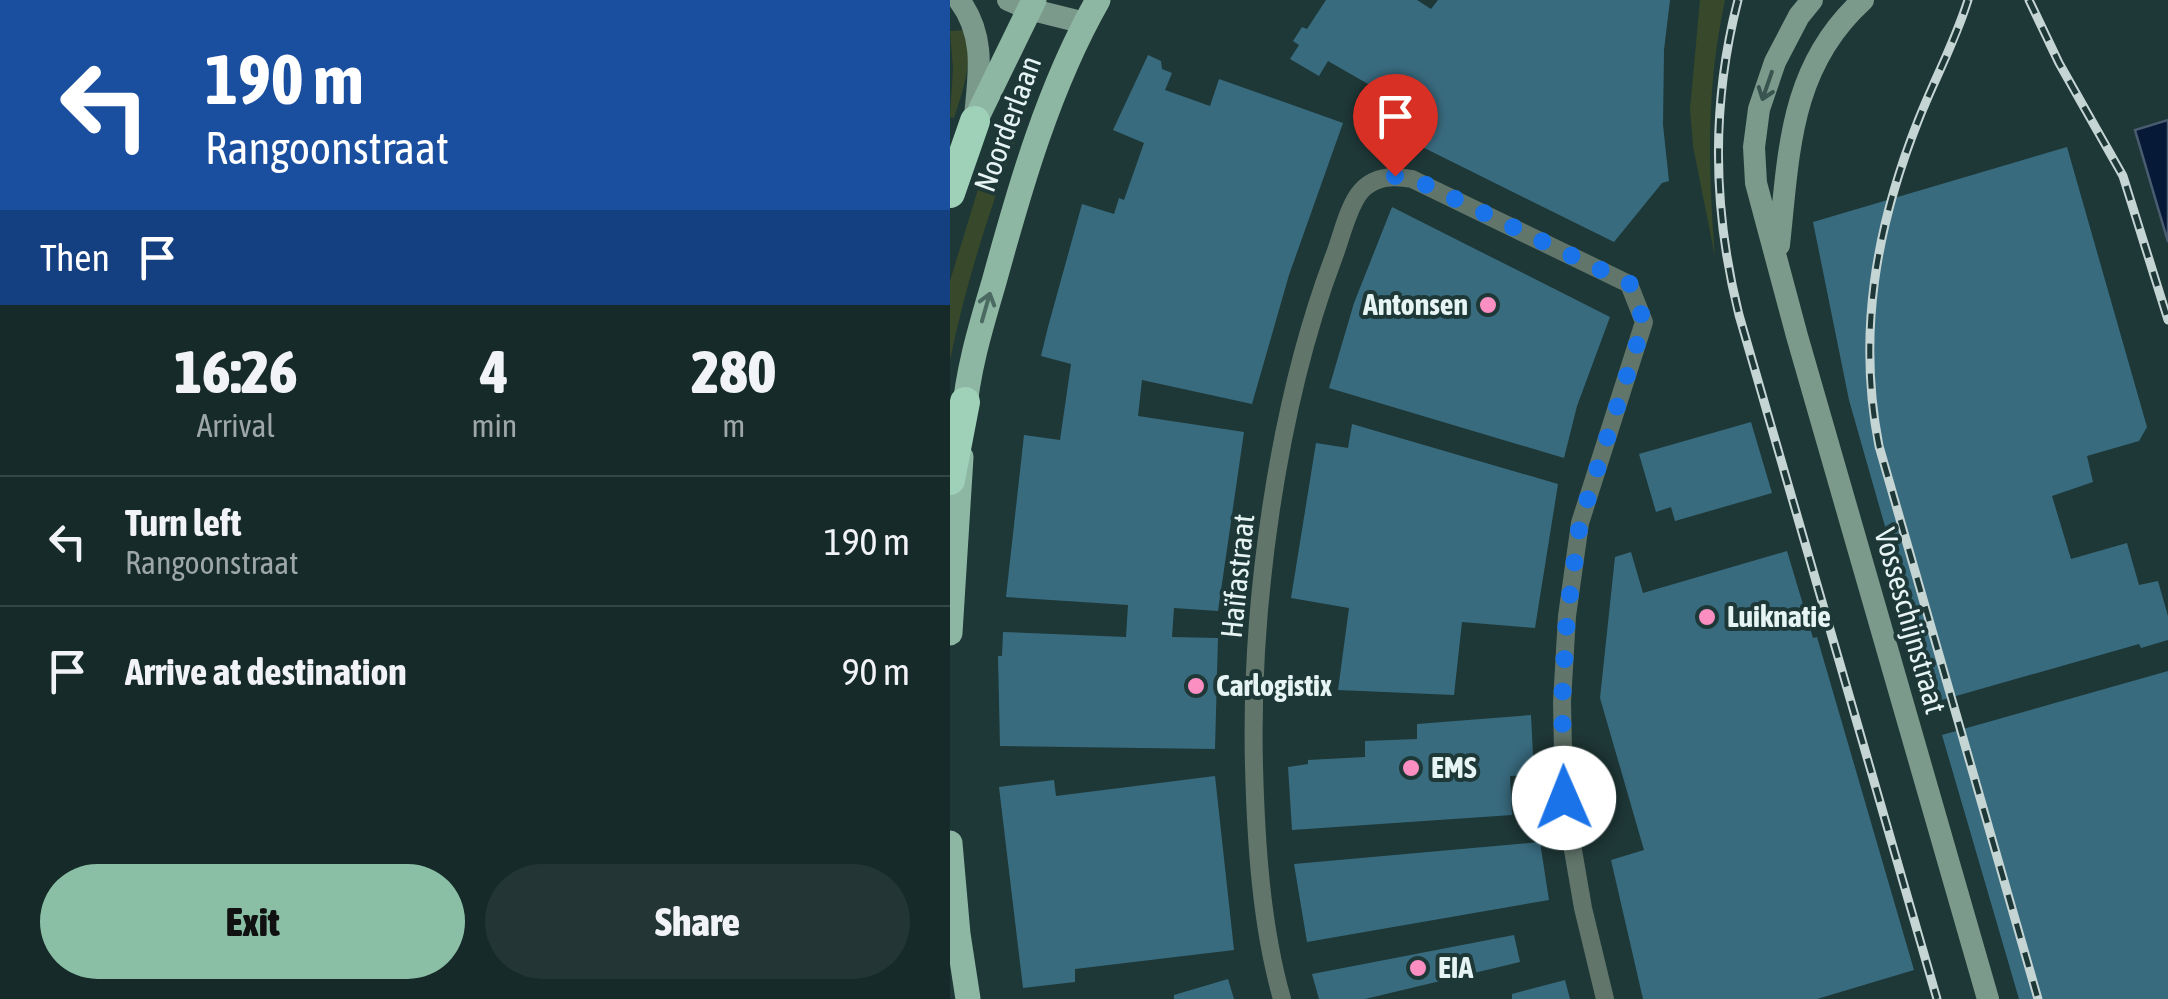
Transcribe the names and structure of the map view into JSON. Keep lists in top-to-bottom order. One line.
{"streets":{"highway":["Noorderlaan"],"street":["Haïfastraat","Vosseschijnstraat"]},"places":["Antonsen","Luiknatie","Carlogistix","EMS","EIA"],"page":{"turn":["190 m","Rangoonstraat"],"then":"Then","eta":["16:26","Arrival","4","min","280","m"],"list":[{"name":"Turn left","note":"Rangoonstraat","value":"190 m"},{"name":"Arrive at destination","value":"90 m"}],"buttons":["Exit","Share"]}}
